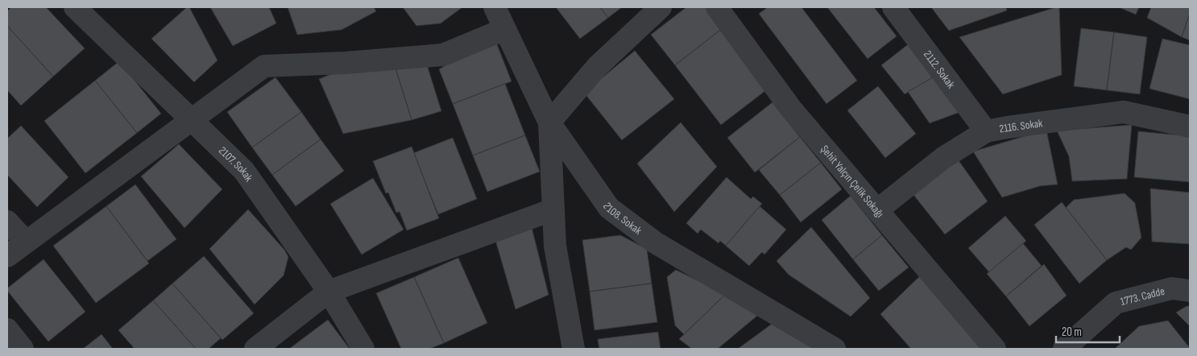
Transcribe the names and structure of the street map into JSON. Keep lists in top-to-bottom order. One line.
{"streets":{"street":["2112. Sokak","2116. Sokak","2107. Sokak","Şehit Yalçın Çelik Sokağı","2108. Sokak","1773. Cadde"]},"crossings":[["2112. Sokak","2116. Sokak"],["2116. Sokak","Şehit Yalçın Çelik Sokağı"]],"scale_bar":"20 m"}
